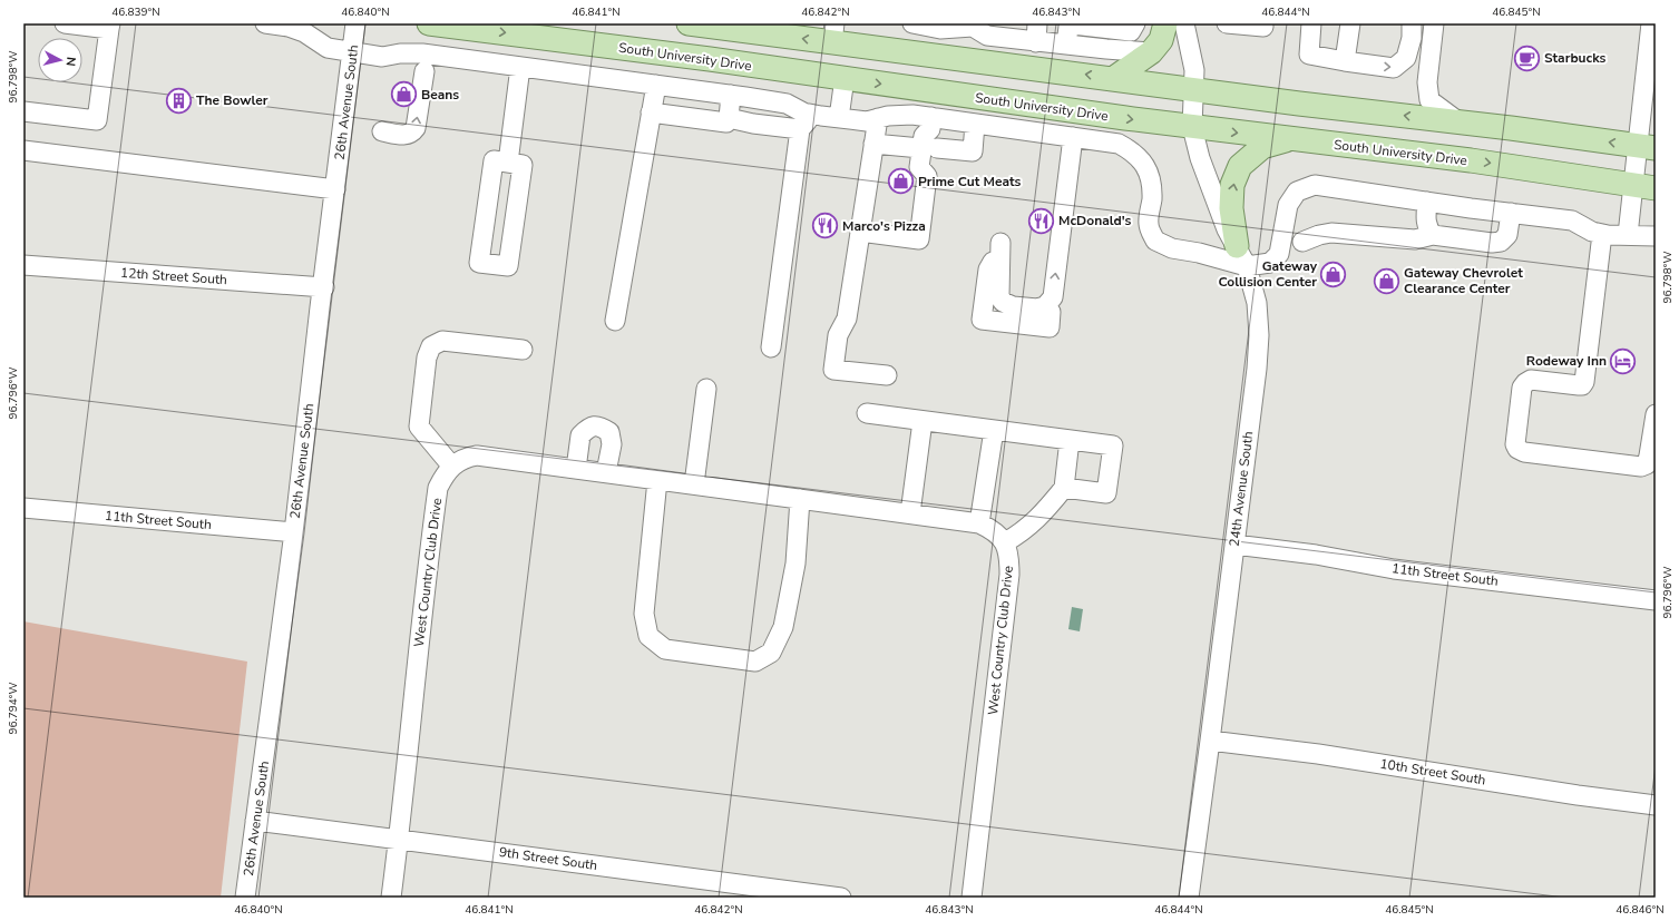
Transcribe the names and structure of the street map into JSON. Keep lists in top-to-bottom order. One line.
{"streets":{"main road":["South University Drive"],"street":["26th Avenue South","12th Street South","24th Avenue South","11th Street South","West Country Club Drive","10th Street South","9th Street South"]},"crossings":[["South University Drive","24th Avenue South"],["26th Avenue South","12th Street South"],["26th Avenue South","11th Street South"],["26th Avenue South","9th Street South"],["24th Avenue South","11th Street South"],["24th Avenue South","10th Street South"],["West Country Club Drive","9th Street South"]],"places":{"cafe":["Starbucks"],"shop":["Beans","Prime Cut Meats","Gateway Collision Center","Gateway Chevrolet Clearance Center"],"building":["The Bowler"],"restaurant":["McDonald's","Marco's Pizza"],"hotel":["Rodeway Inn"]},"north":"right","coordinates":["46.839°N","46.840°N","46.841°N","46.842°N","46.843°N","46.844°N","46.845°N","96.798°W","96.796°W","96.794°W","46.846°N"]}
